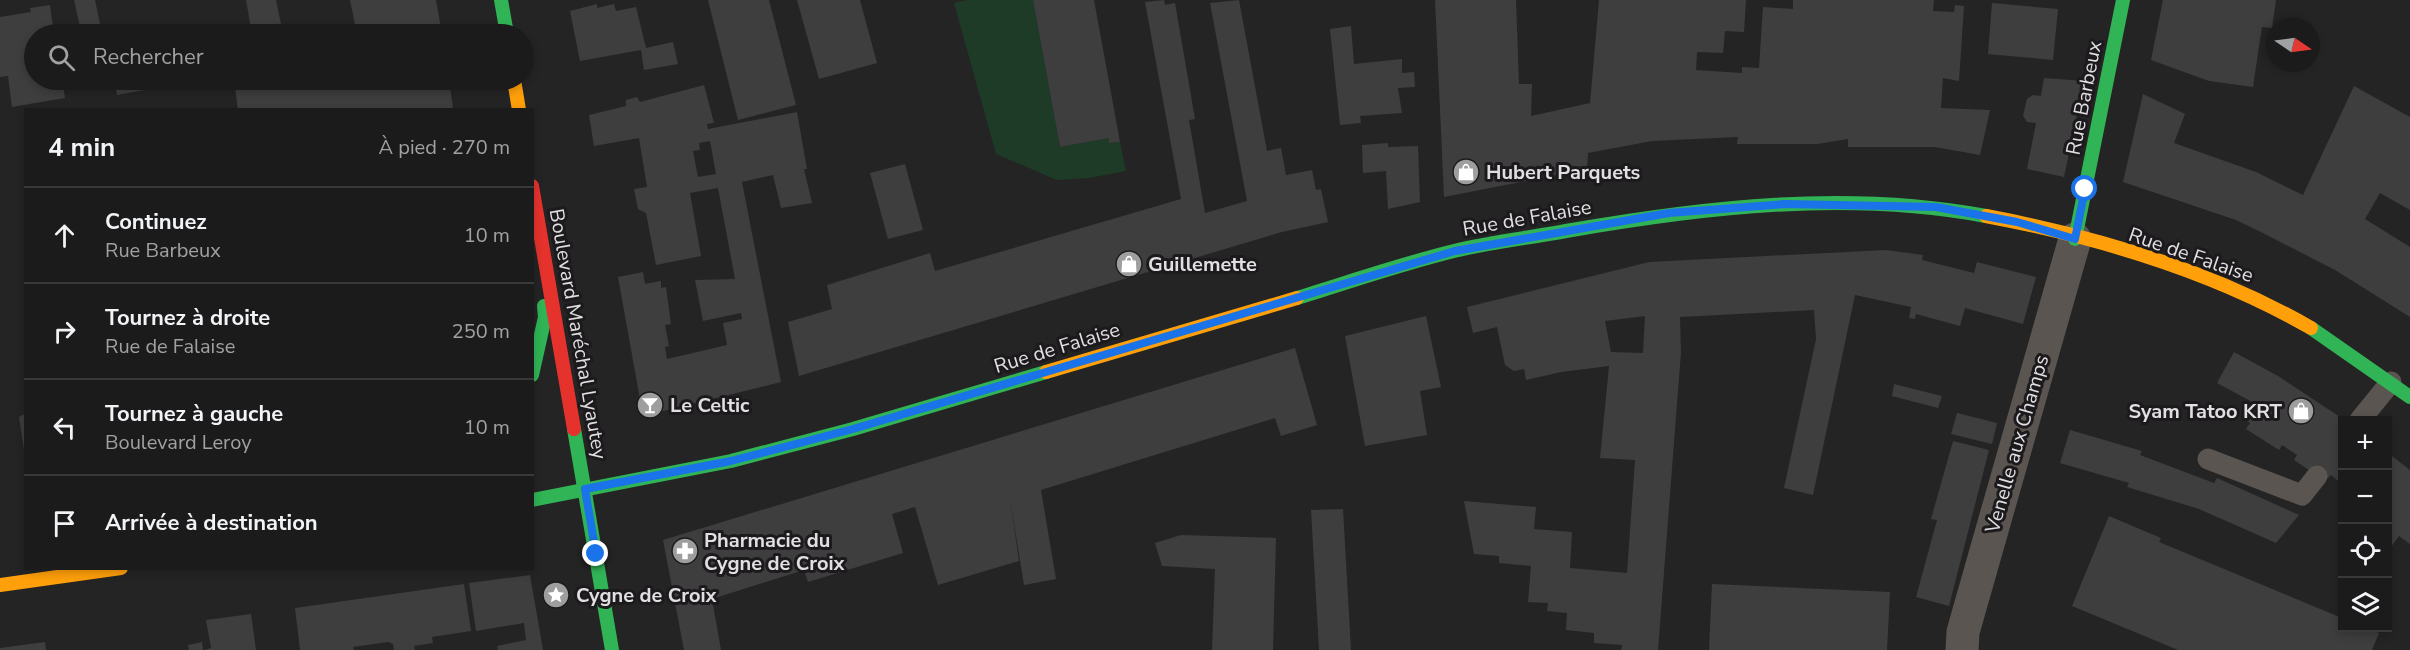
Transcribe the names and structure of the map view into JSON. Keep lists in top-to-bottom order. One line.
{"streets":{"main road":["Rue Barbeux","Rue de Falaise","Boulevard Maréchal Lyautey"],"street":["Venelle aux Champs"]},"crossings":[["Rue Barbeux","Rue de Falaise"],["Rue Barbeux","Venelle aux Champs"],["Rue de Falaise","Boulevard Maréchal Lyautey"],["Rue de Falaise","Venelle aux Champs"]],"places":{"shop":["Hubert Parquets","Guillemette","Syam Tatoo KRT"],"bar":["Le Celtic"],"pharmacy":["Pharmacie du Cygne de Croix"],"place":["Cygne de Croix"]},"north":"right","page":{"search":"Rechercher","heading":["4 min","À pied · 270 m"],"list":[["Continuez","Rue Barbeux","10 m"],["Tournez à droite","Rue de Falaise","250 m"],["Tournez à gauche","Boulevard Leroy","10 m"],"Arrivée à destination"],"map_buttons":["+","−"]}}
